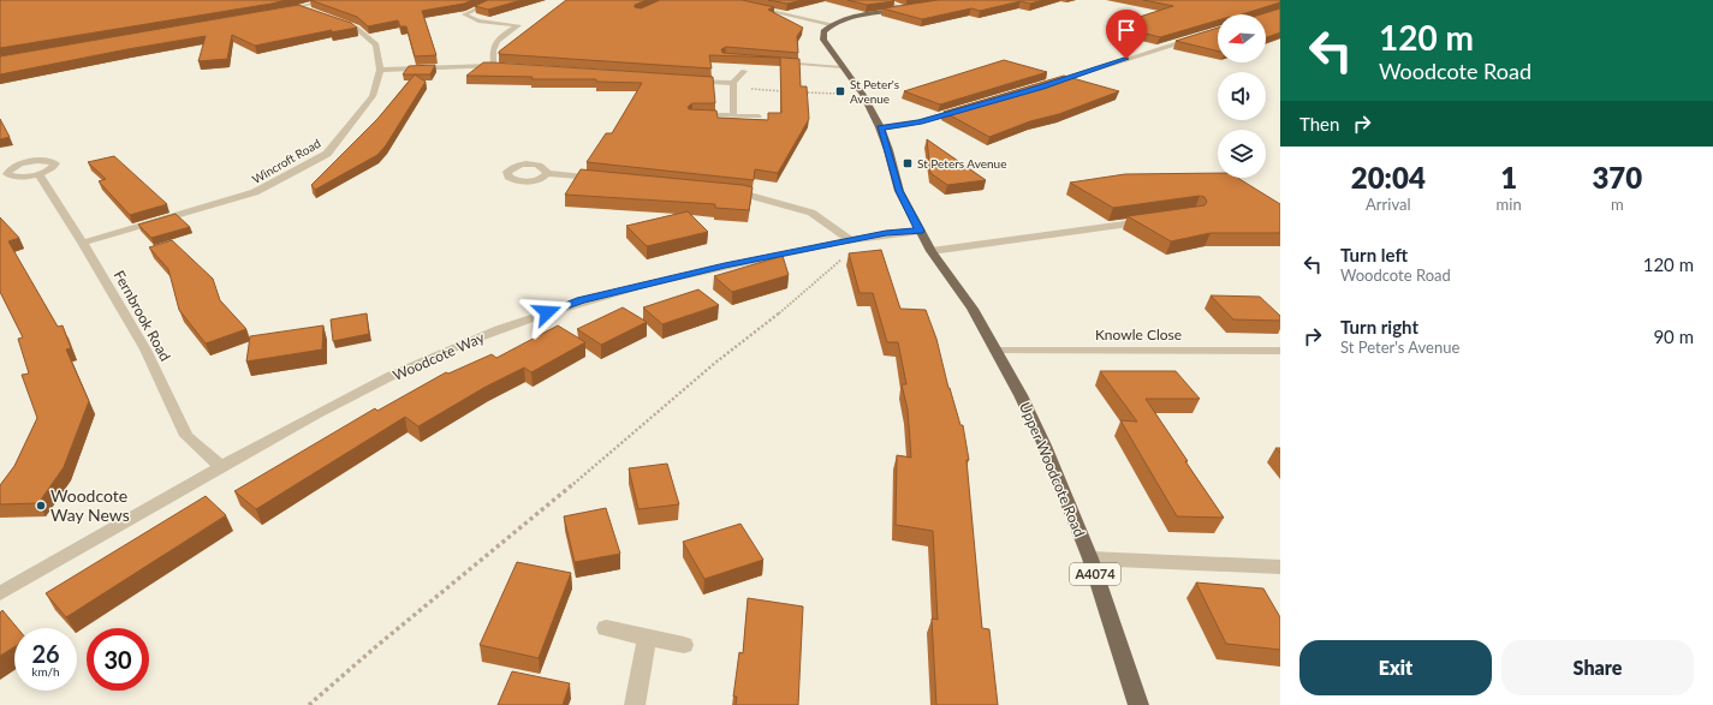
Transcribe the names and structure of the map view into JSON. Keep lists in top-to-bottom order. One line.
{"streets":{"main road":["Upper Woodcote Road","A4074"],"street":["Wincroft Road","Fernbrook Road","Knowle Close","Woodcote Way"]},"crossings":[["Wincroft Road","Fernbrook Road"],["Fernbrook Road","Woodcote Way"],["Knowle Close","Upper Woodcote Road"],["Woodcote Way","Upper Woodcote Road"],["Woodcote Way","A4074"],["Upper Woodcote Road","A4074"]],"places":{"transit":["St Peter's Avenue","St Peters Avenue"],"other":["Woodcote Way News"]},"north":"left","page":{"turn":["120 m","Woodcote Road"],"then":"Then","eta":["20:04","Arrival","1","min","370","m"],"list":[{"name":"Turn left","note":"Woodcote Road","value":"120 m"},{"name":"Turn right","note":"St Peter's Avenue","value":"90 m"}],"speed":"26 km/h","limit":"30","buttons":["Exit","Share"]}}
